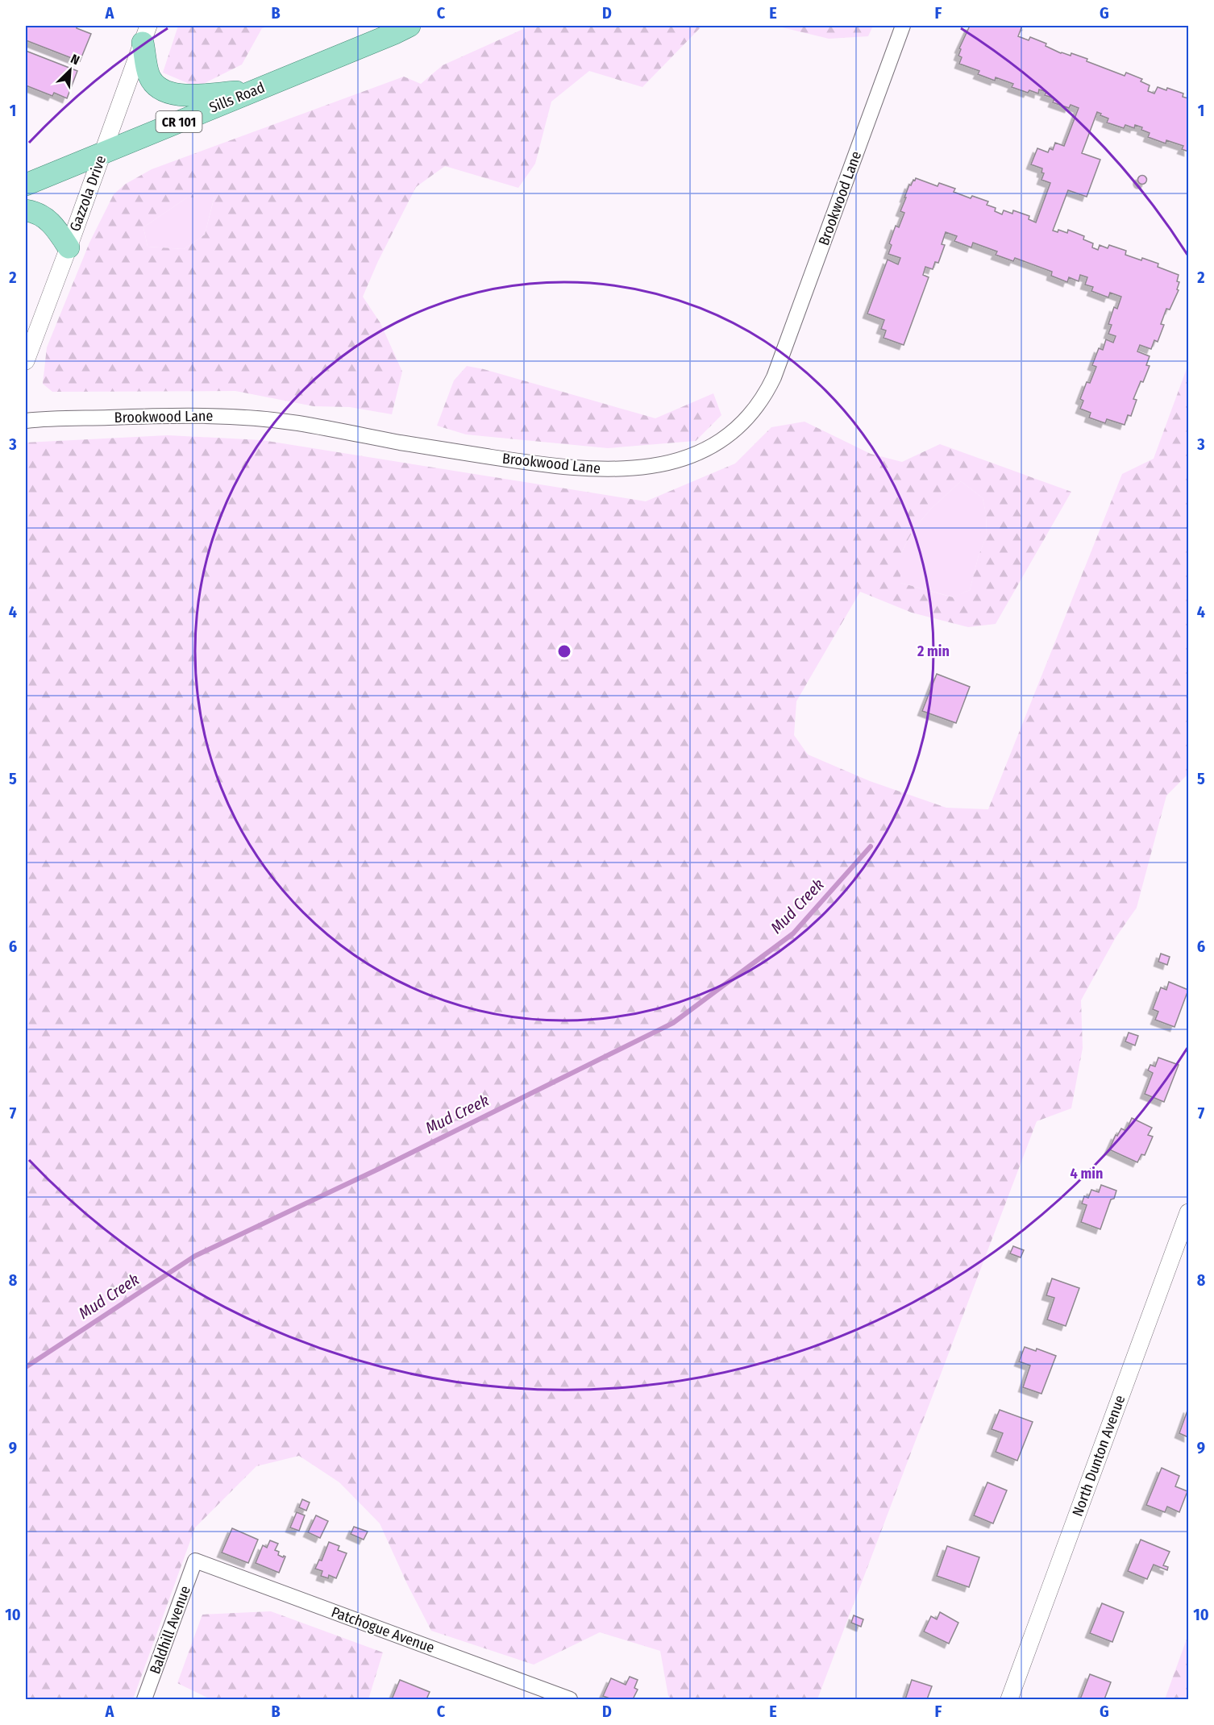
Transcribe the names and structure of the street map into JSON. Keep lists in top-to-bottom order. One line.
{"streets":{"main road":["Sills Road","CR 101"],"street":["Gazzola Drive","Brookwood Lane","North Dunton Avenue","Baldhill Avenue","Patchogue Avenue"]},"crossings":[["Sills Road","Gazzola Drive"],["Baldhill Avenue","Patchogue Avenue"]],"water":["Mud Creek"],"north":"top right","grid":{"columns":["A","B","C","D","E","F","G"],"rows":["1","2","3","4","5","6","7","8","9","10"]},"rings":["2 min","4 min"]}
